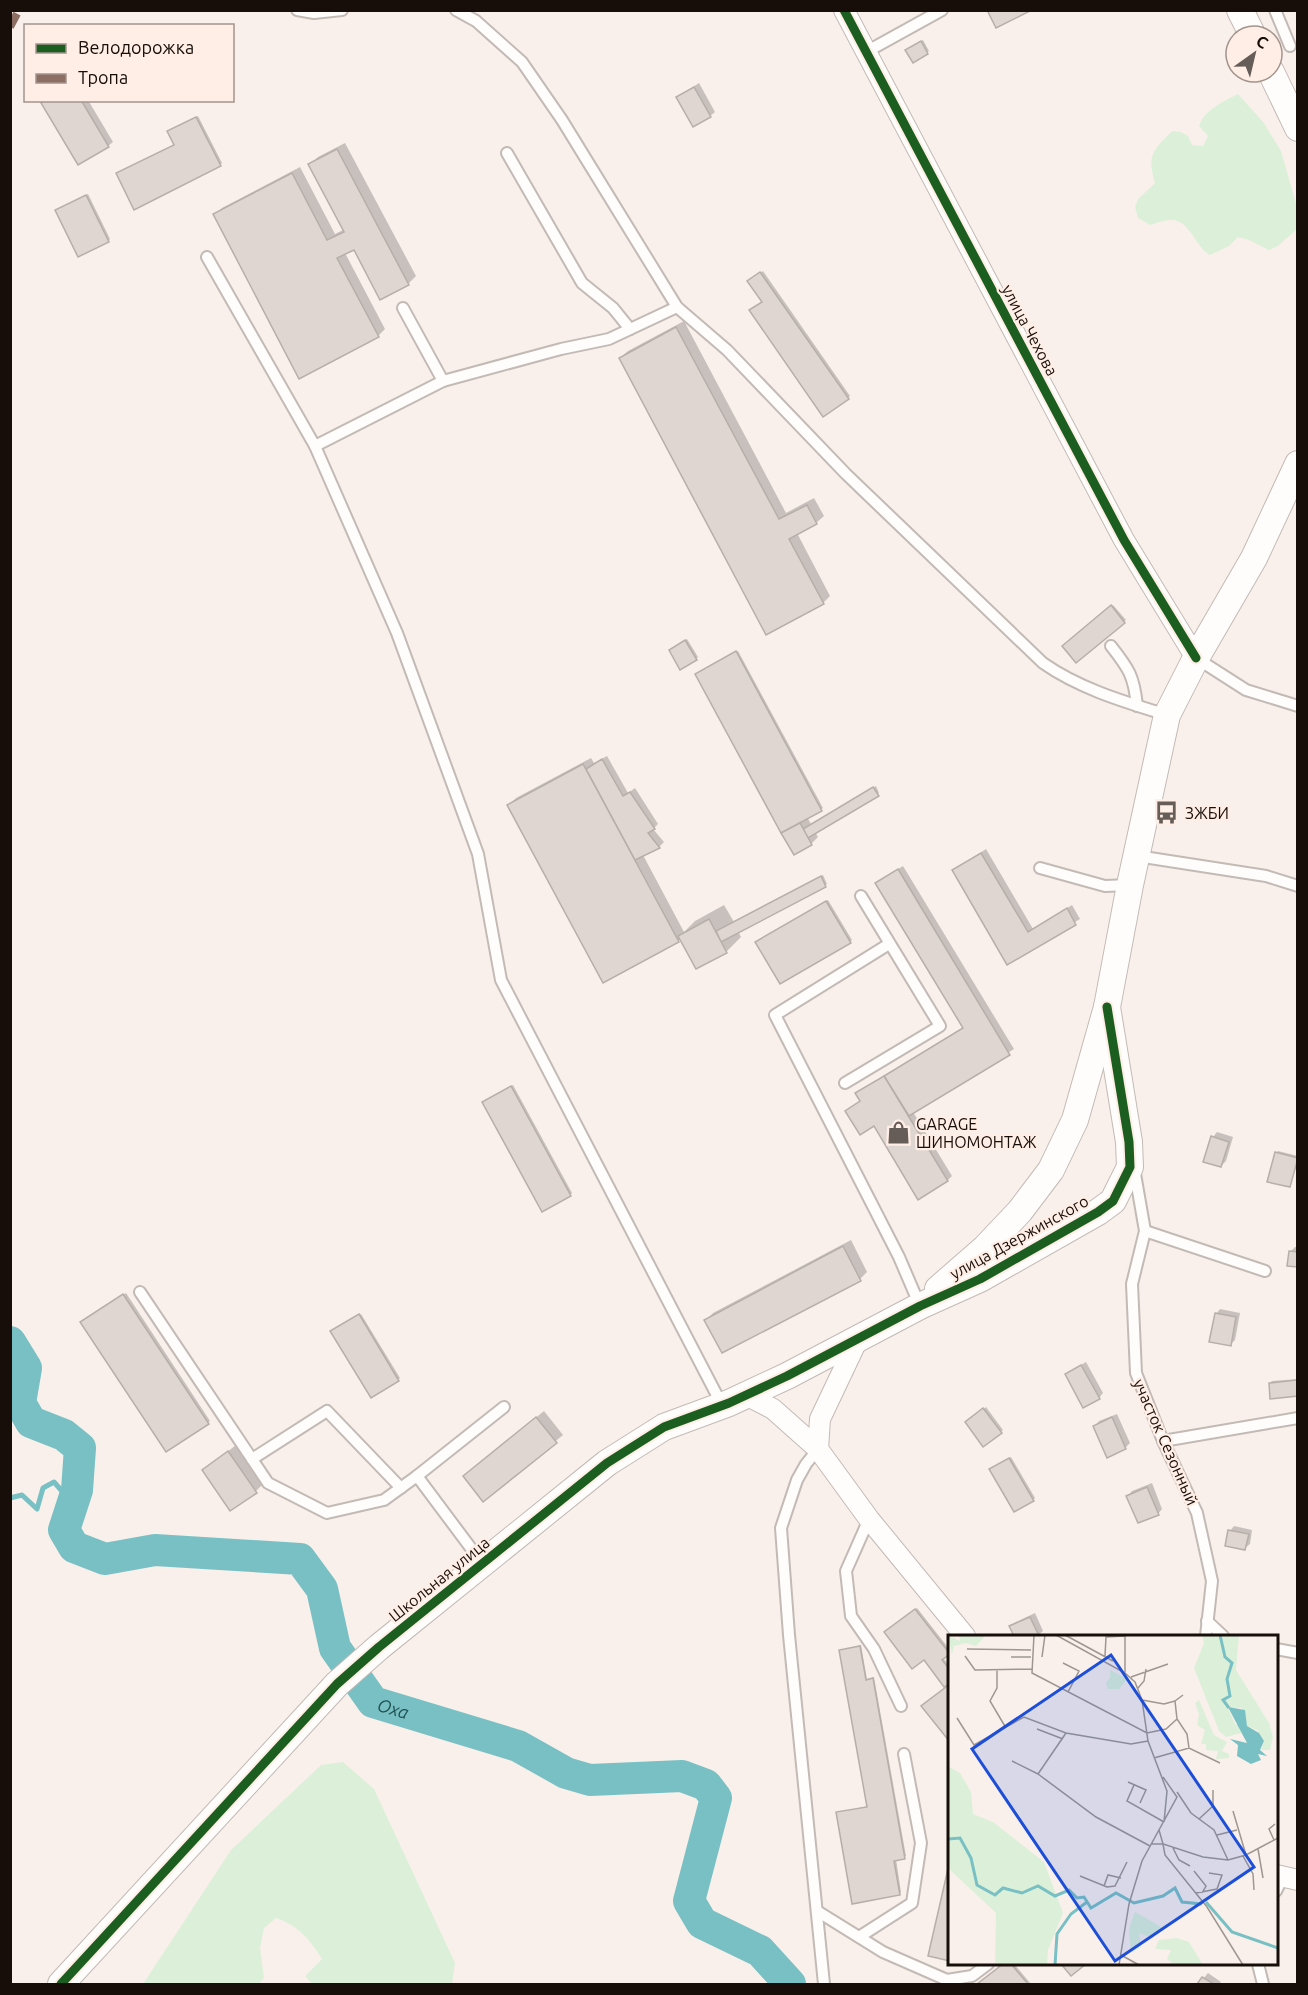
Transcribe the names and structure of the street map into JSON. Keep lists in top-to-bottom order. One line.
{"streets":{"street":["улица Чехова","улица Дзержинского","Школьная улица"],"lane":["участок Сезонный"]},"crossings":[["улица Чехова","улица Дзержинского"],["улица Дзержинского","участок Сезонный"],["улица Дзержинского","Школьная улица"]],"water":["Оха"],"places":{"bus stop":["ЗЖБИ"],"shop":["GARAGE ШИНОМОНТАЖ"]},"legend":["Велодорожка","Тропа"],"north":"top right"}
